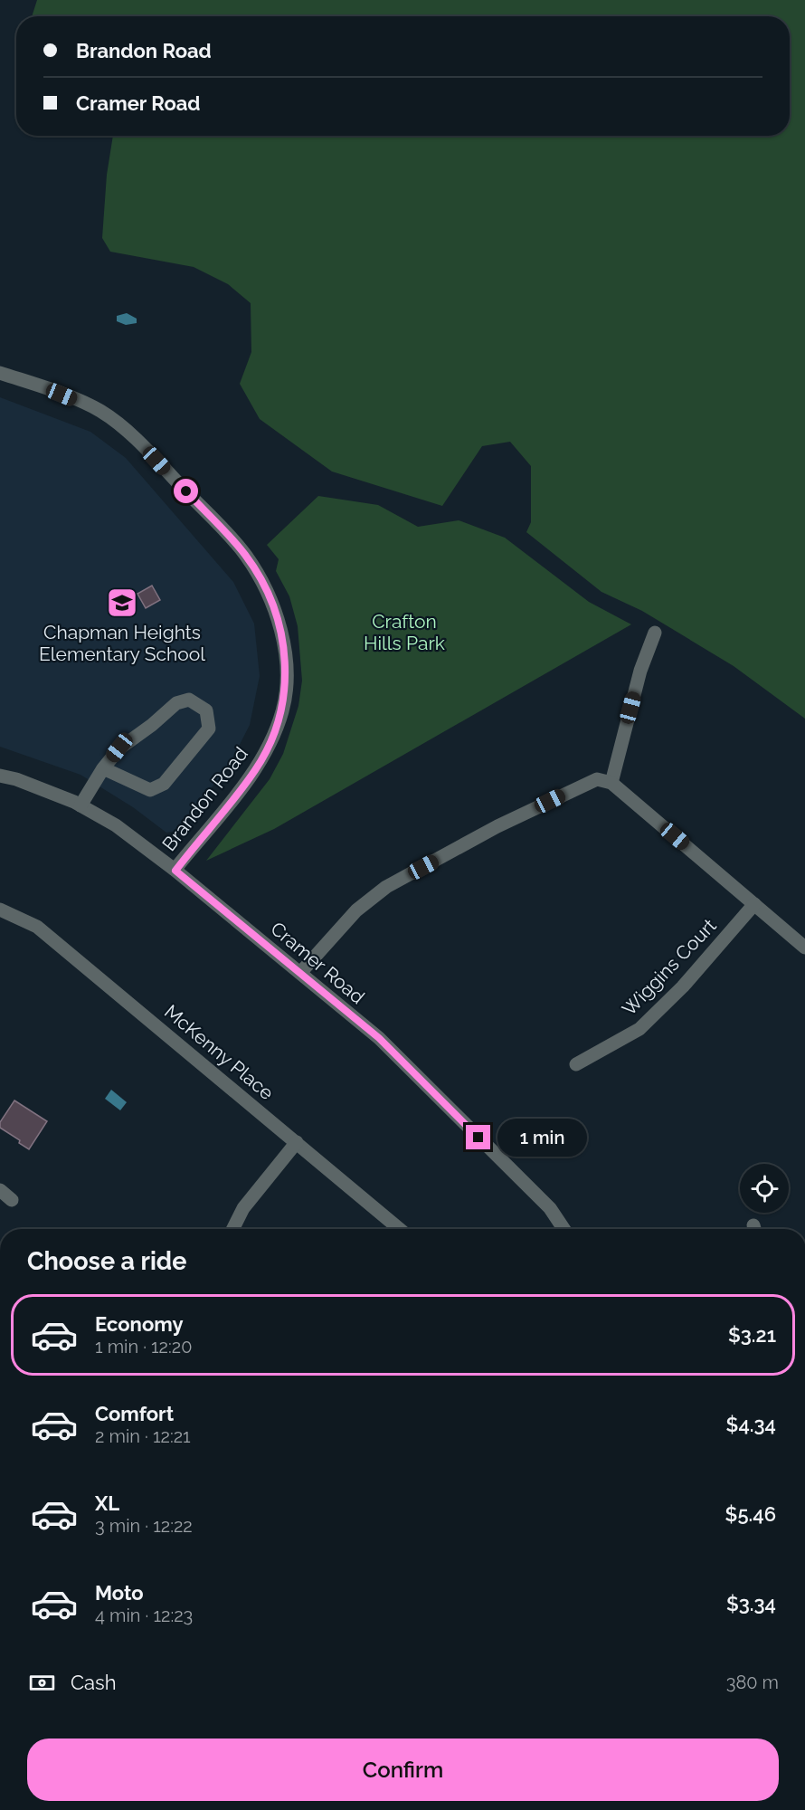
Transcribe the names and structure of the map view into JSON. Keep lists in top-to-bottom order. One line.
{"streets":{"street":["Brandon Road","Cramer Road","Wiggins Court","McKenny Place"]},"crossings":[["Brandon Road","Cramer Road"]],"parks":["Crafton Hills Park"],"places":{"school or university":["Chapman Heights Elementary School"]},"page":{"banner":["Brandon Road","Cramer Road"],"bubble":"1 min","heading":"Choose a ride","list":[{"name":"Economy","note":"1 min · 12:20","value":"$3.21"},{"name":"Comfort","note":"2 min · 12:21","value":"$4.34"},{"name":"XL","note":"3 min · 12:22","value":"$5.46"},{"name":"Moto","note":"4 min · 12:23","value":"$3.34"}],"pay":["Cash","380 m"],"buttons":"Confirm"}}
